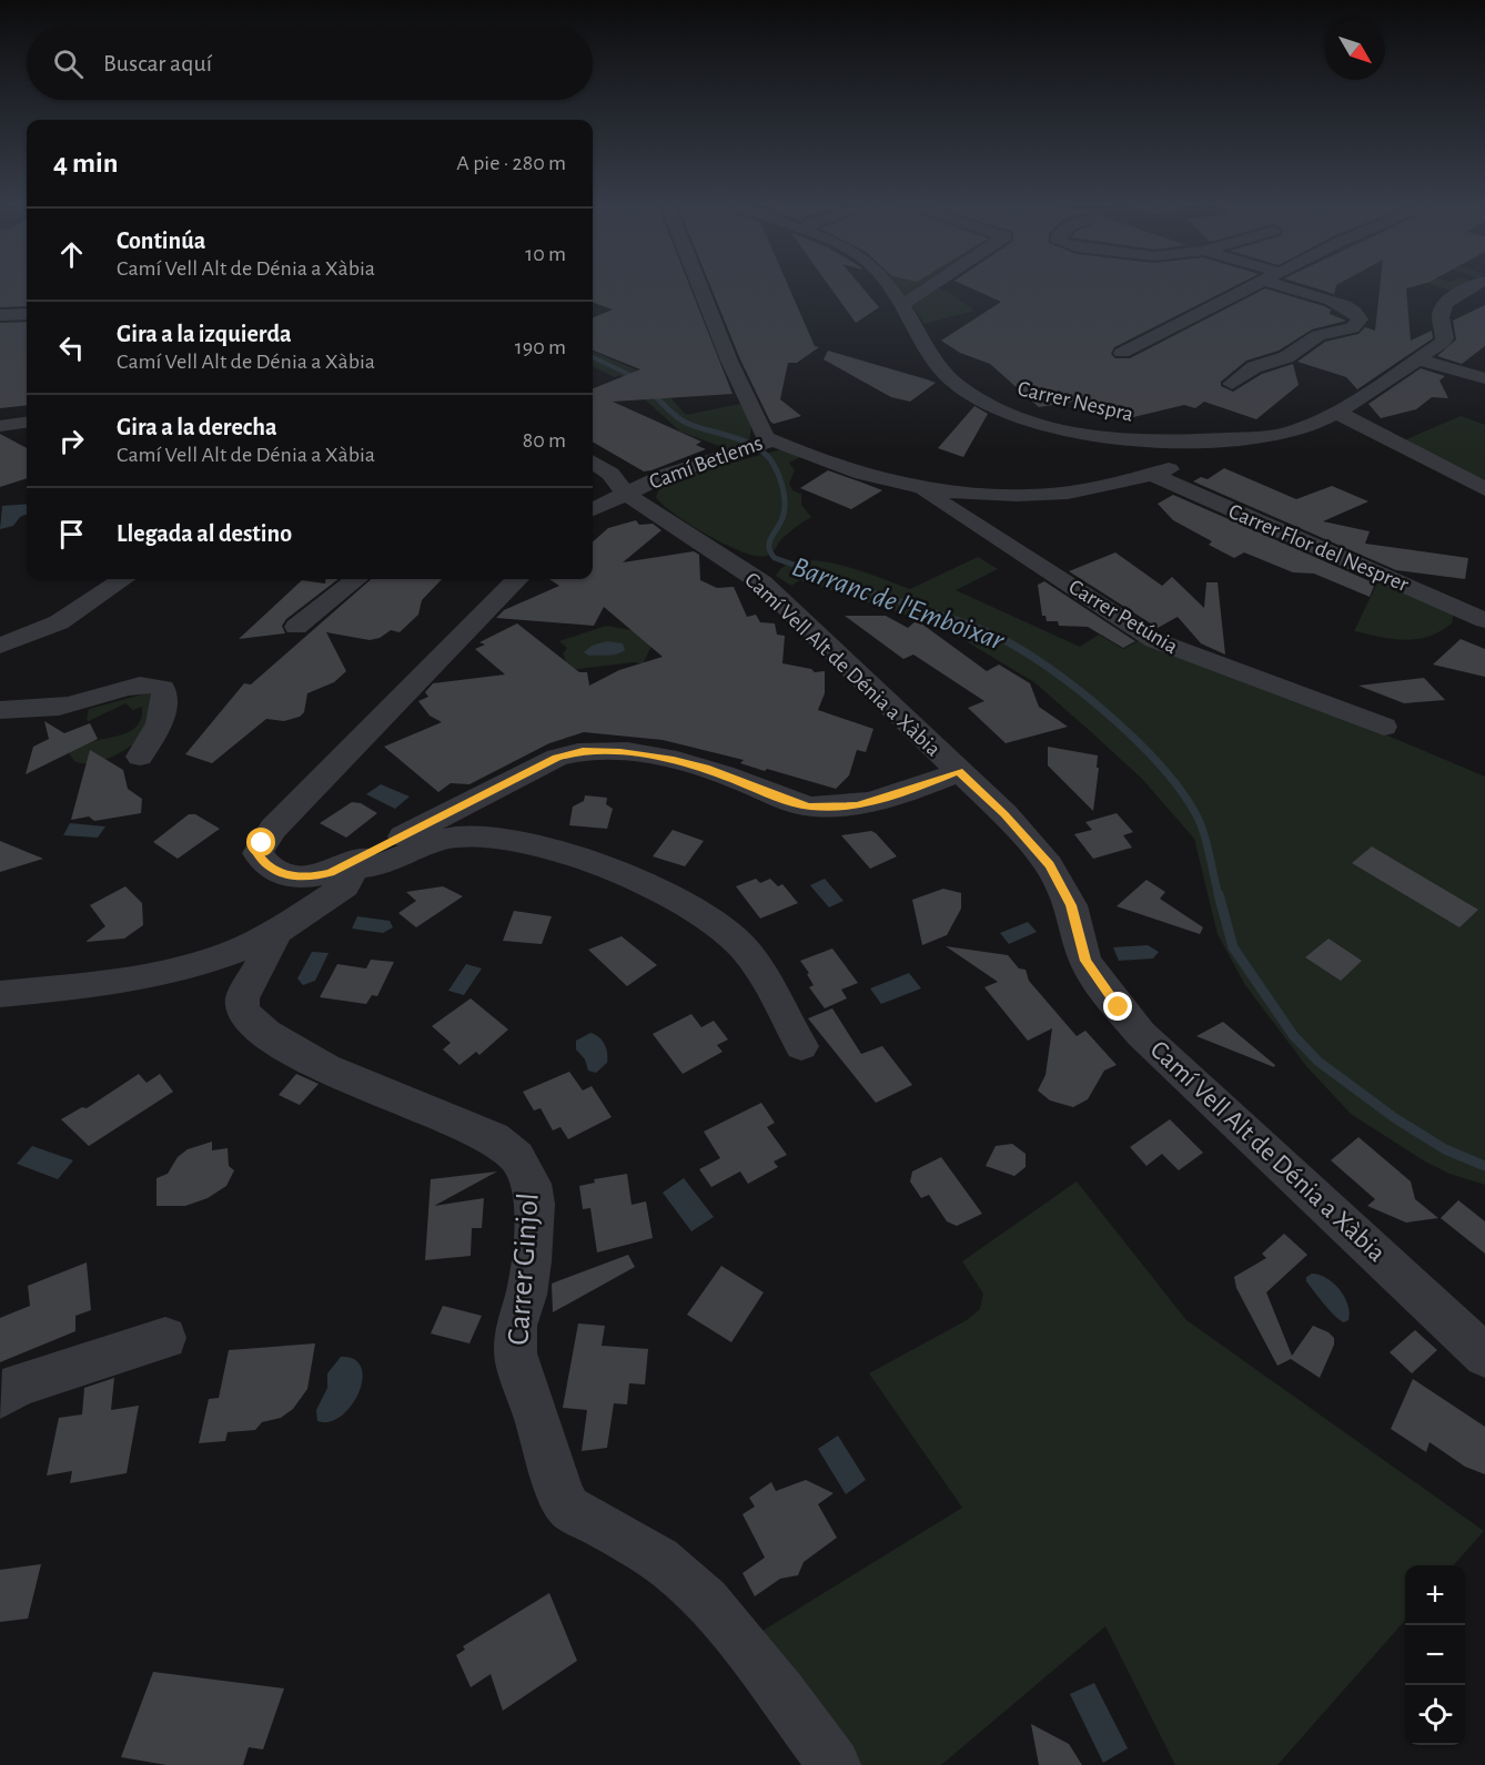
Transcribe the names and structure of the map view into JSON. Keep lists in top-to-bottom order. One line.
{"streets":{"street":["Carrer Nespra","Camí Betlems","Carrer Flor del Nesprer","Carrer Petúnia","Camí Vell Alt de Dénia a Xàbia","Carrer Ginjol"]},"crossings":[["Carrer Nespra","Carrer Flor del Nesprer"],["Camí Betlems","Camí Vell Alt de Dénia a Xàbia"],["Camí Vell Alt de Dénia a Xàbia","Carrer Ginjol"]],"water":["Barranc de l'Emboixar"],"north":"bottom right","page":{"search":"Buscar aquí","heading":["4 min","A pie · 280 m"],"list":[["Continúa","Camí Vell Alt de Dénia a Xàbia","10 m"],["Gira a la izquierda","Camí Vell Alt de Dénia a Xàbia","190 m"],["Gira a la derecha","Camí Vell Alt de Dénia a Xàbia","80 m"],"Llegada al destino"],"map_buttons":["+","−"]}}
